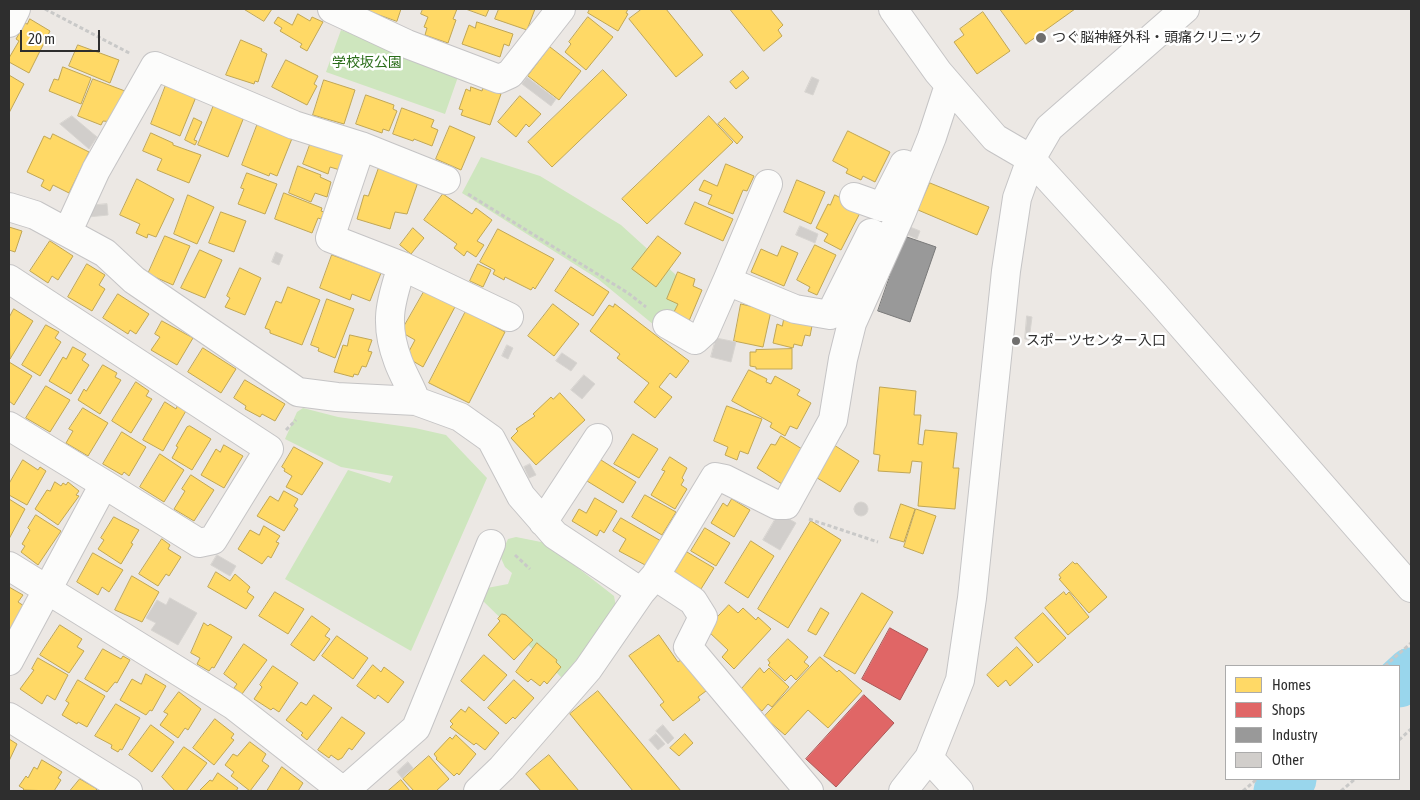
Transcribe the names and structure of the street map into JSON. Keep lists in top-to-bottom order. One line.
{"parks":["学校坂公園"],"places":["つぐ脳神経外科・頭痛クリニック","スポーツセンター入口"],"legend":["Homes","Shops","Industry","Other"],"scale_bar":"20 m"}
